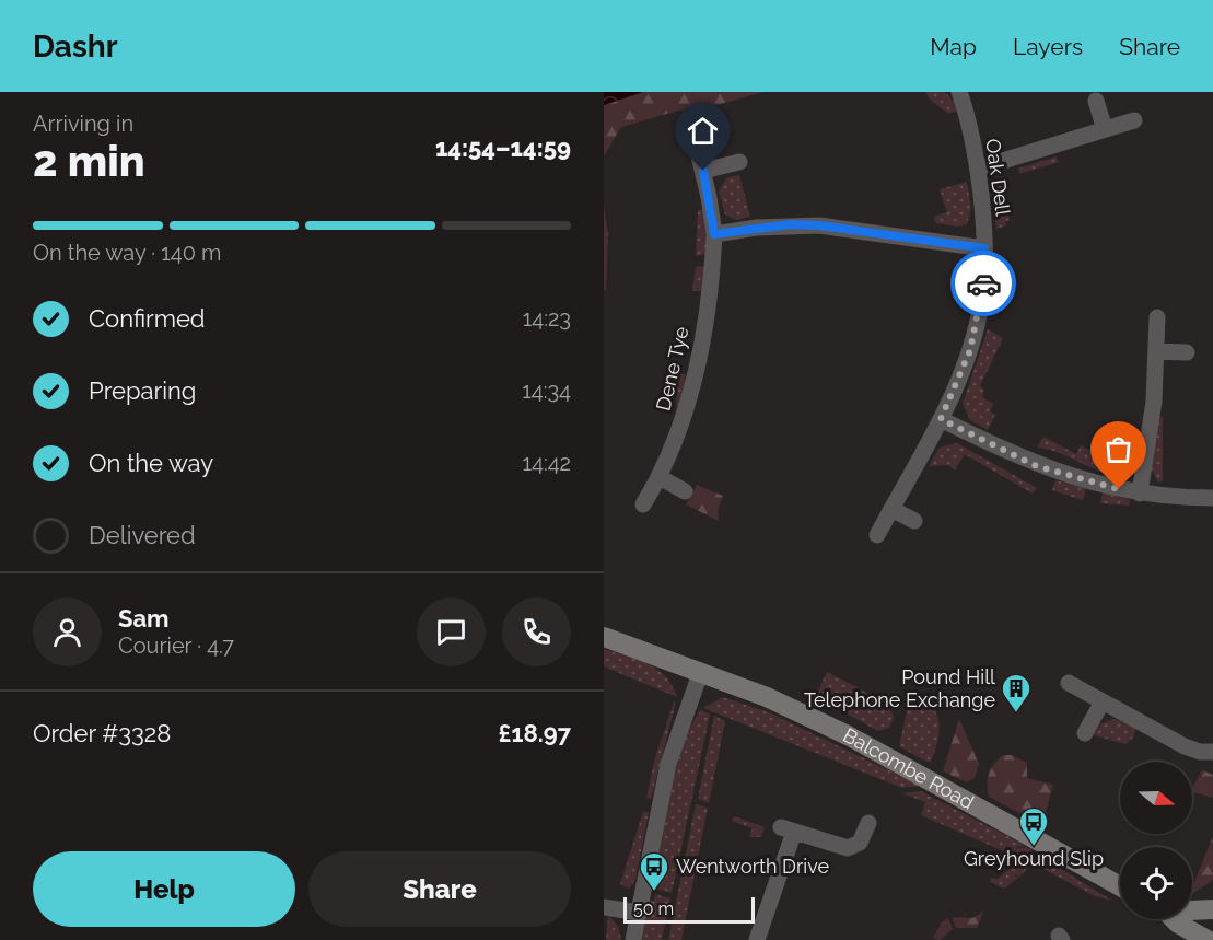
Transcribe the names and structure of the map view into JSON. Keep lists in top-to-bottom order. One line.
{"streets":{"main road":["Balcombe Road"],"street":["Oak Dell","Dene Tye"]},"places":{"building":["Pound Hill Telephone Exchange"],"bus stop":["Greyhound Slip","Wentworth Drive"]},"scale_bar":"50 m","north":"right","page":{"header":"Dashr","nav":["Map","Layers","Share"],"heading":["2 min","Arriving in","14:54–14:59"],"panel":["Sam","Courier · 4.7","Order #3328","£18.97"],"bar":"On the way · 140 m","list":[["Confirmed","14:23"],["Preparing","14:34"],["On the way","14:42"],"Delivered"],"buttons":["Help","Share"],"scale":"50 m"}}
